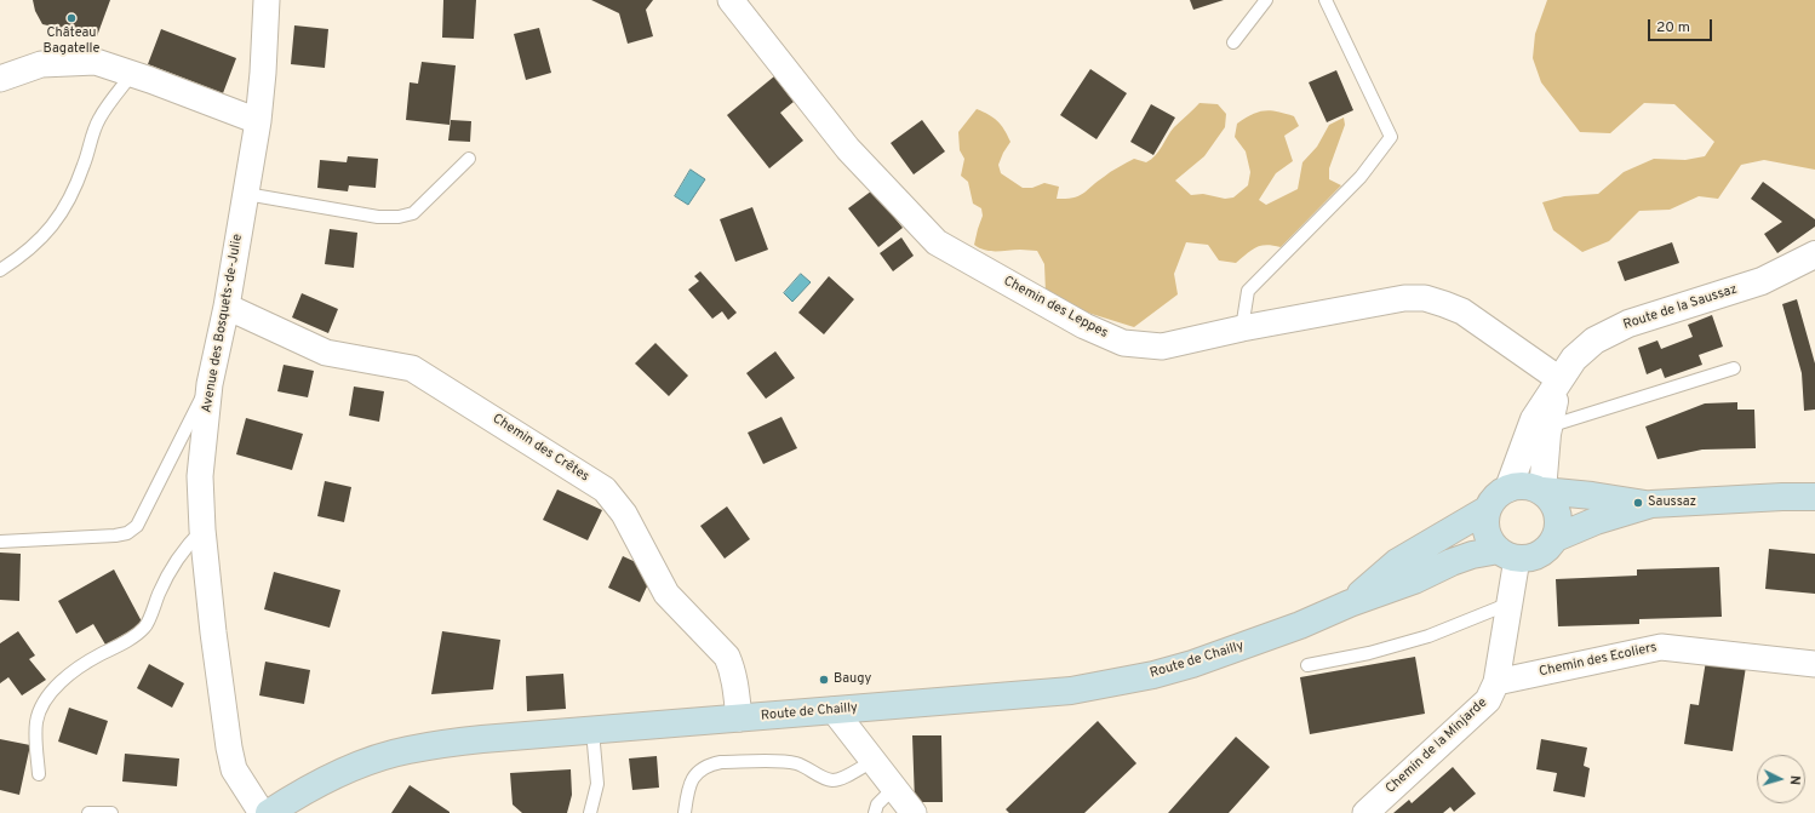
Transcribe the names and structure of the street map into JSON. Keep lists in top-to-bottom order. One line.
{"streets":{"main road":["Route de Chailly"],"street":["Chemin des Leppes","Route de la Saussaz","Avenue des Bosquets-de-Julie","Chemin des Crêtes","Chemin des Ecoliers","Chemin de la Minjarde"]},"crossings":[["Chemin des Leppes","Route de la Saussaz"],["Route de la Saussaz","Route de Chailly"],["Route de la Saussaz","Chemin de la Minjarde"],["Avenue des Bosquets-de-Julie","Chemin des Crêtes"],["Chemin des Crêtes","Route de Chailly"],["Route de Chailly","Chemin de la Minjarde"],["Chemin des Ecoliers","Chemin de la Minjarde"]],"places":["Château Bagatelle","Saussaz","Baugy"],"scale_bar":"20 m","north":"right"}
